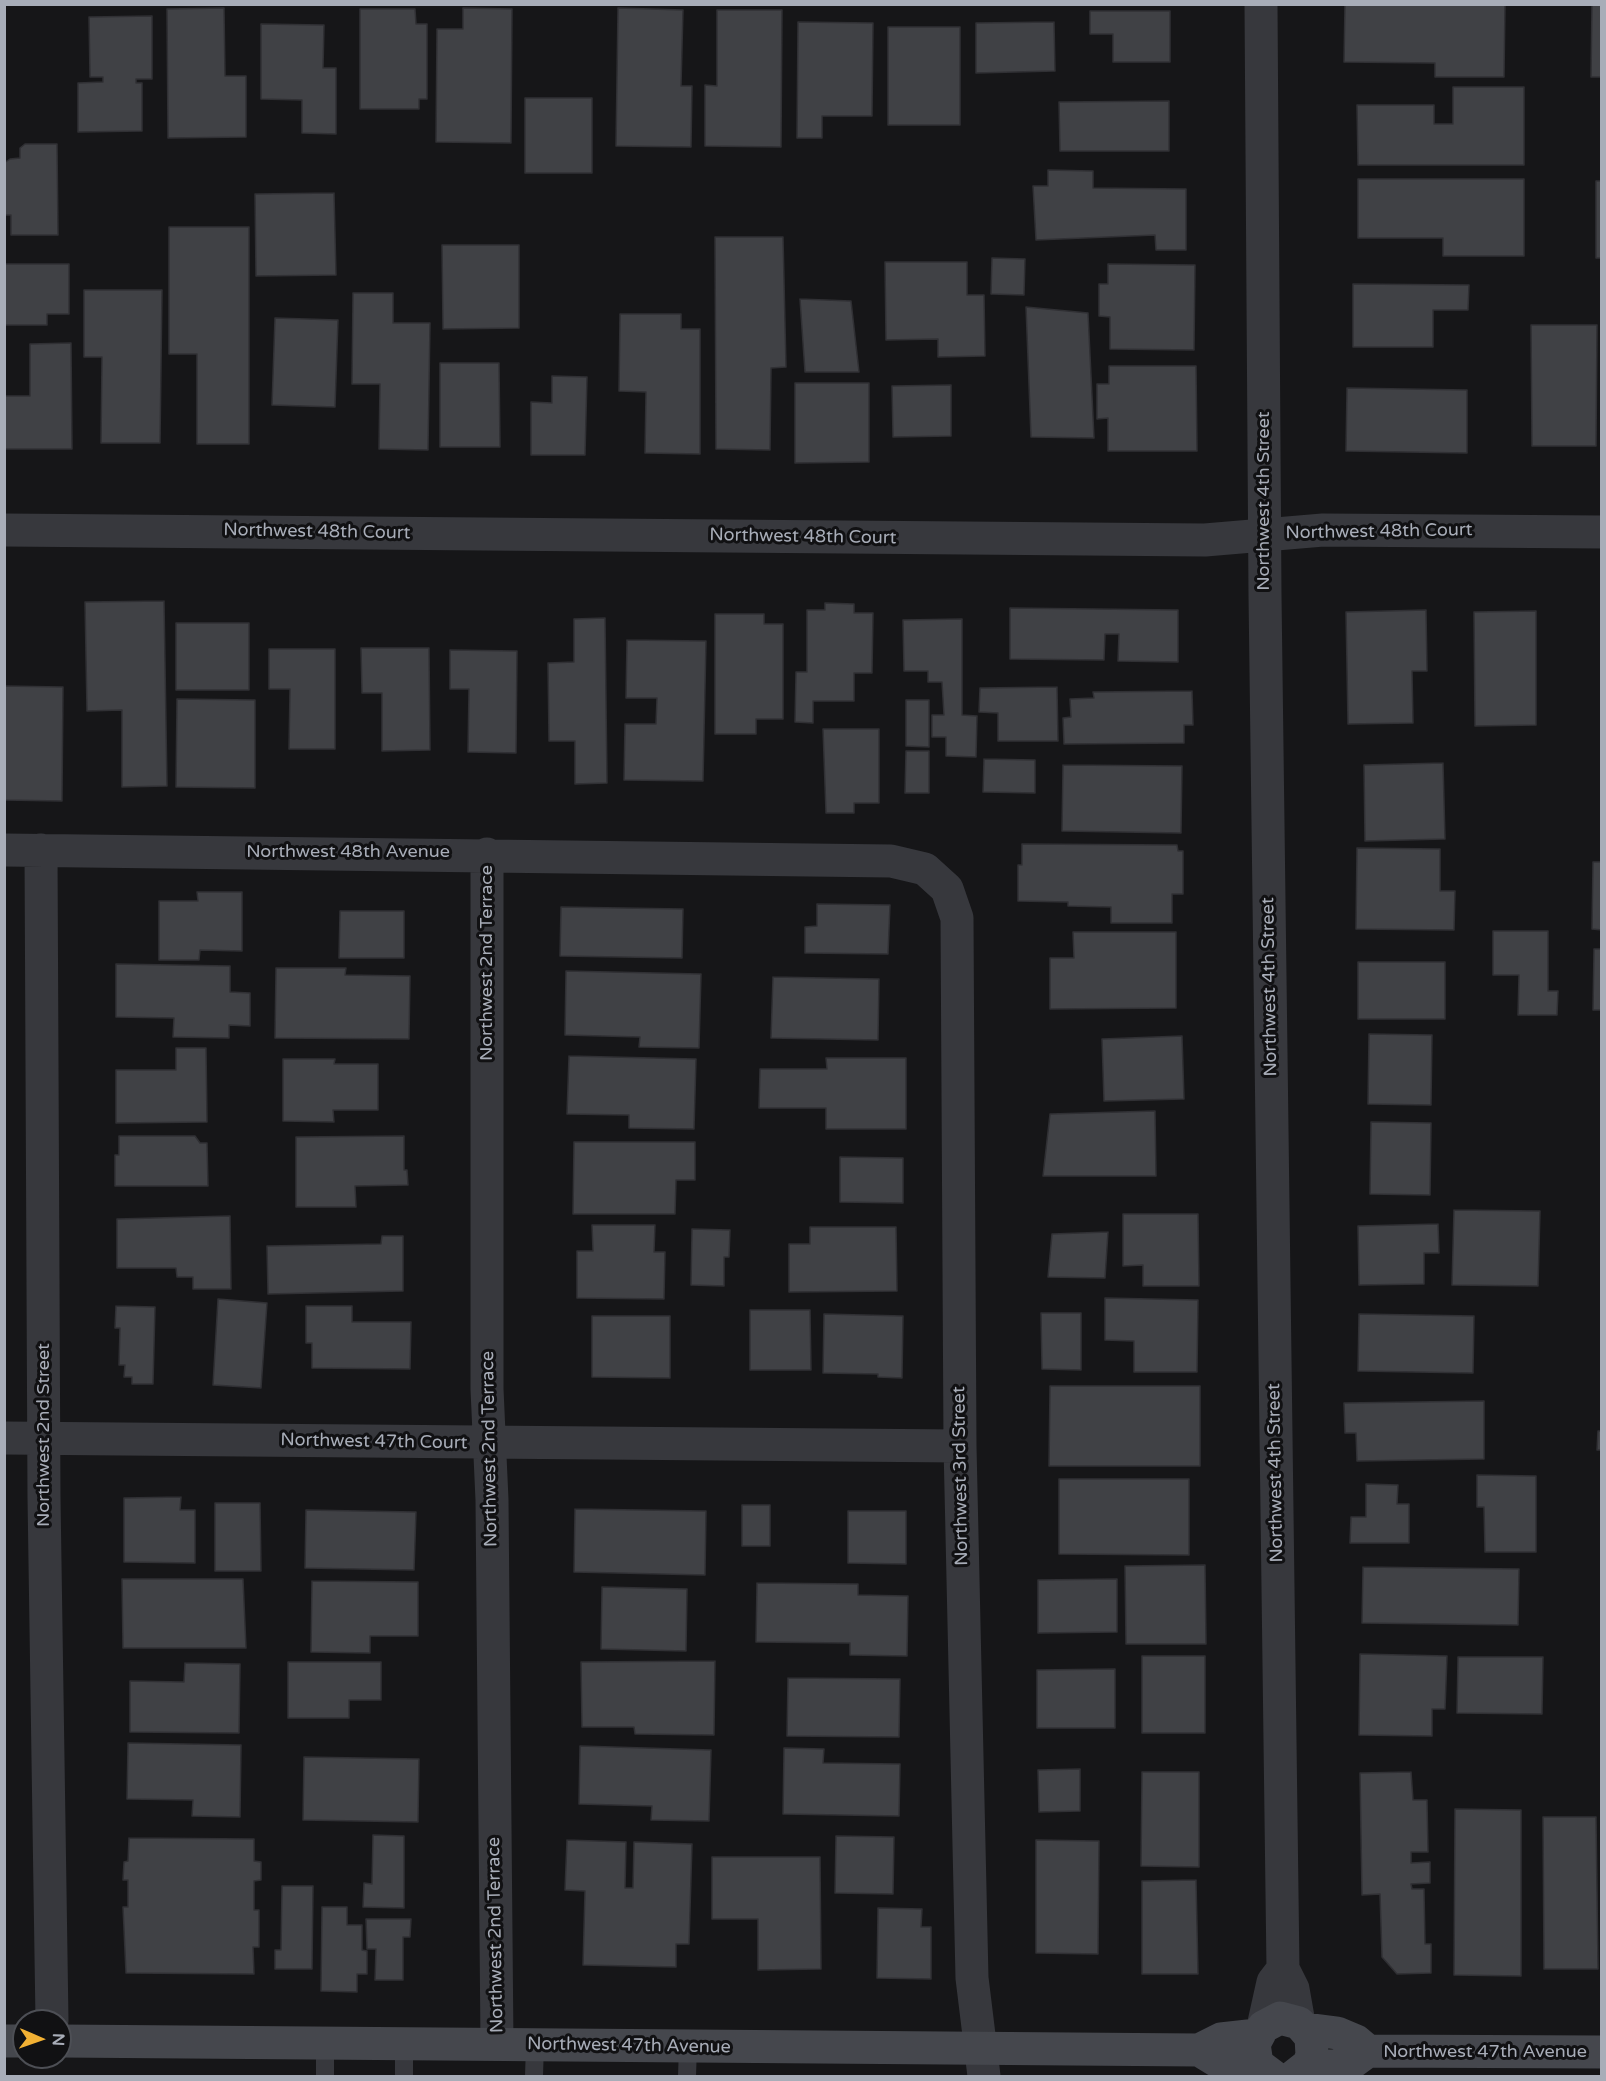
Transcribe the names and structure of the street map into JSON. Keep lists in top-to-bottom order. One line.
{"streets":{"street":["Northwest 4th Street","Northwest 48th Court","Northwest 48th Avenue","Northwest 2nd Terrace","Northwest 2nd Street","Northwest 47th Court","Northwest 3rd Street","Northwest 47th Avenue"]},"crossings":[["Northwest 4th Street","Northwest 48th Court"],["Northwest 4th Street","Northwest 47th Avenue"],["Northwest 48th Avenue","Northwest 2nd Terrace"],["Northwest 48th Avenue","Northwest 2nd Street"],["Northwest 48th Avenue","Northwest 3rd Street"],["Northwest 2nd Terrace","Northwest 47th Court"],["Northwest 2nd Terrace","Northwest 47th Avenue"],["Northwest 2nd Street","Northwest 47th Court"],["Northwest 47th Court","Northwest 3rd Street"],["Northwest 3rd Street","Northwest 47th Avenue"]],"north":"right"}
